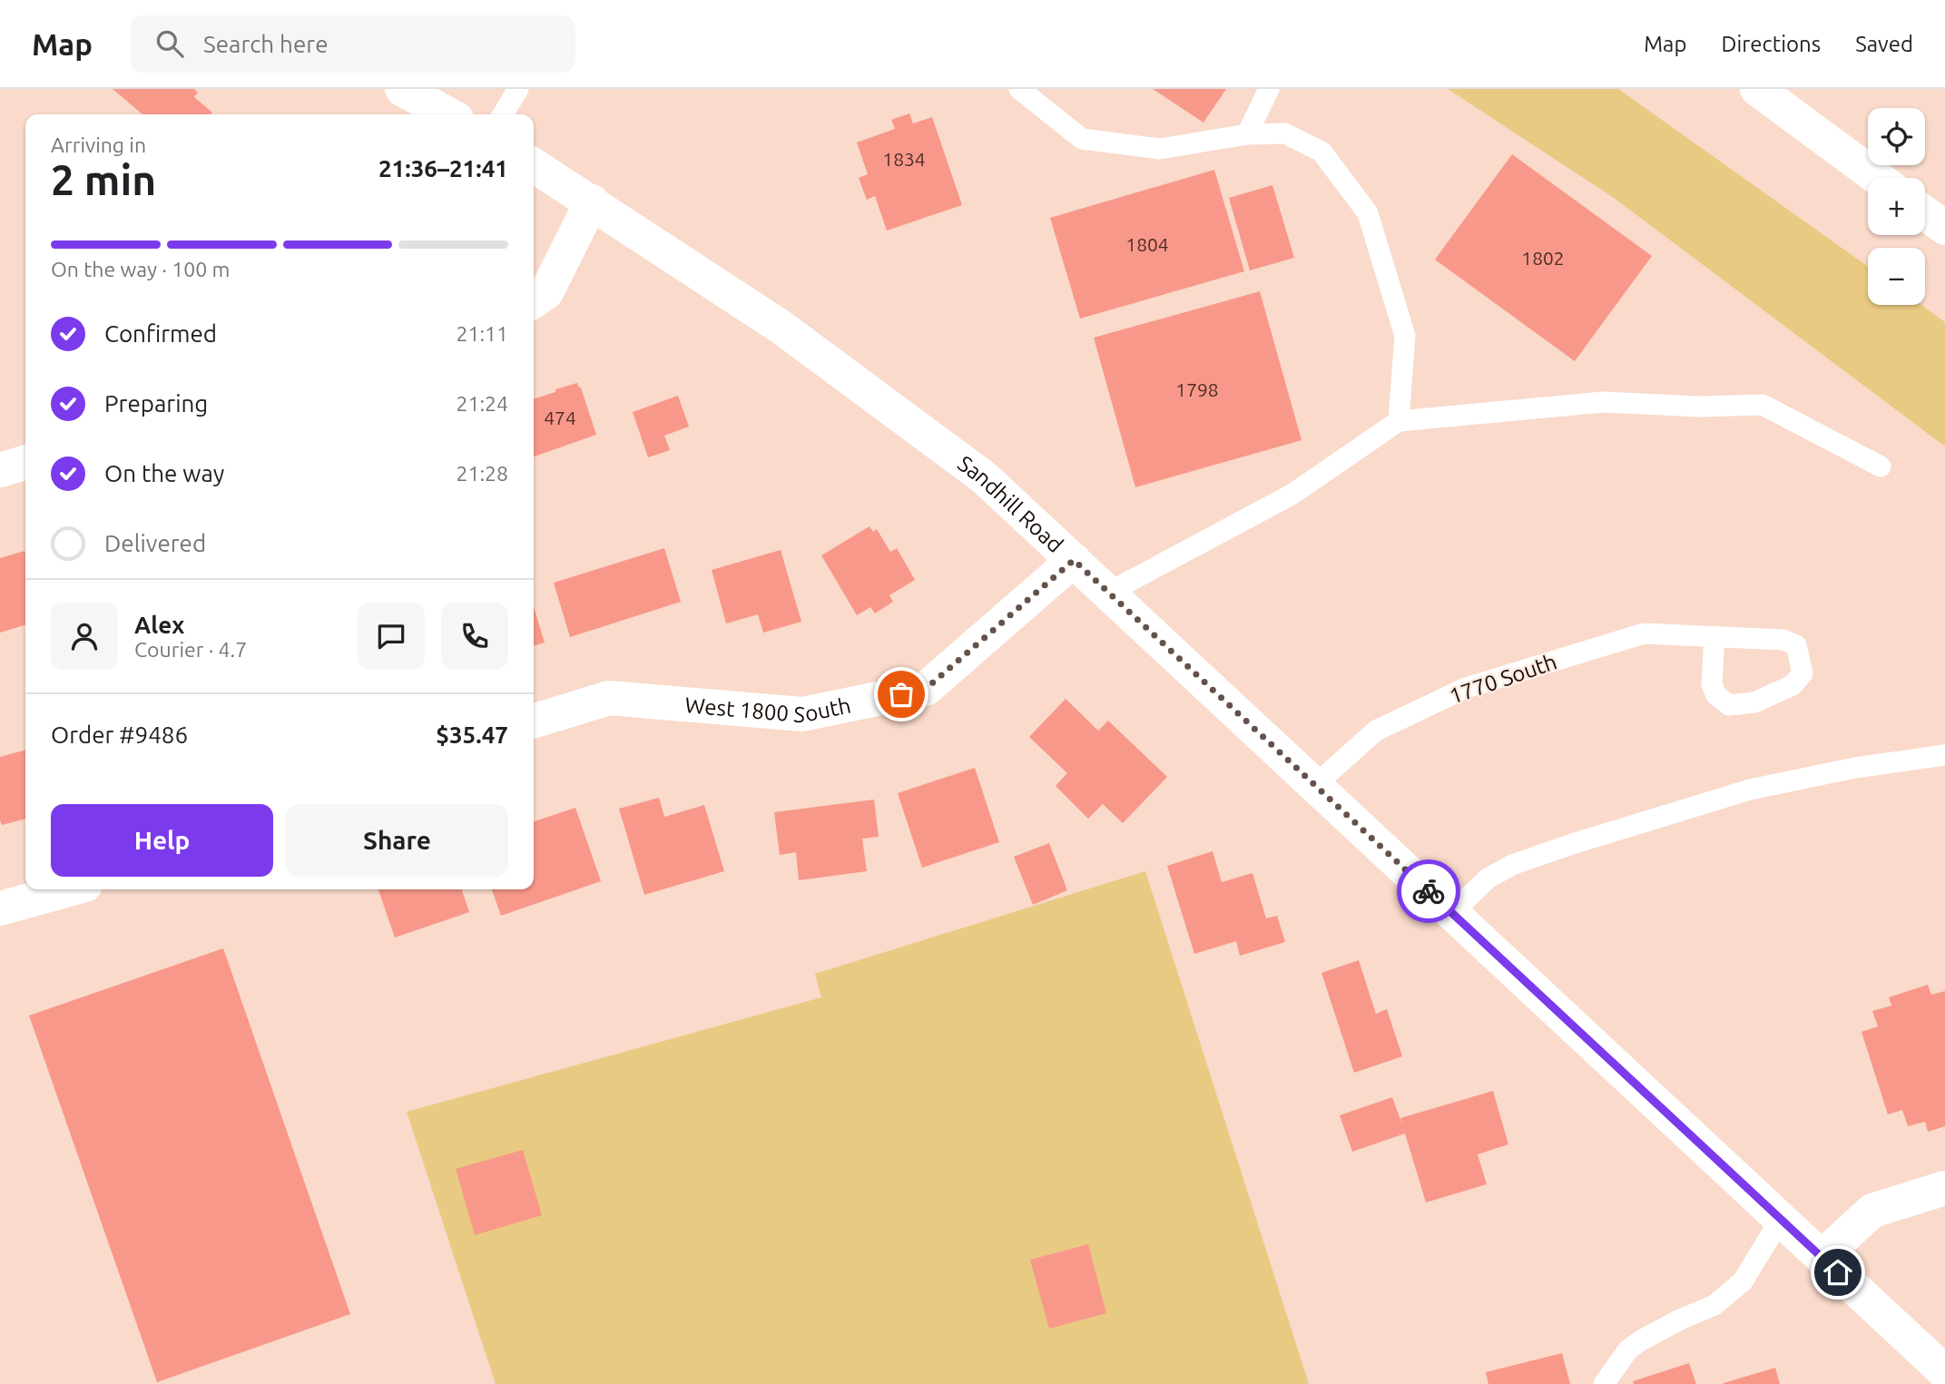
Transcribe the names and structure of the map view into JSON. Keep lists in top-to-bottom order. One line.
{"streets":{"main road":["Sandhill Road","West 1800 South"],"lane":["1770 South"]},"crossings":[["Sandhill Road","1770 South"],["Sandhill Road","West 1800 South"]],"house_numbers":["1834","1804","1802","1798","474"],"page":{"header":"Map","search":"Search here","nav":["Map","Directions","Saved"],"map_buttons":["+","−"],"heading":["2 min","Arriving in","21:36–21:41"],"panel":["Alex","Courier · 4.7","Order #9486","$35.47"],"bar":"On the way · 100 m","list":[["Confirmed","21:11"],["Preparing","21:24"],["On the way","21:28"],"Delivered"],"buttons":["Help","Share"]}}
